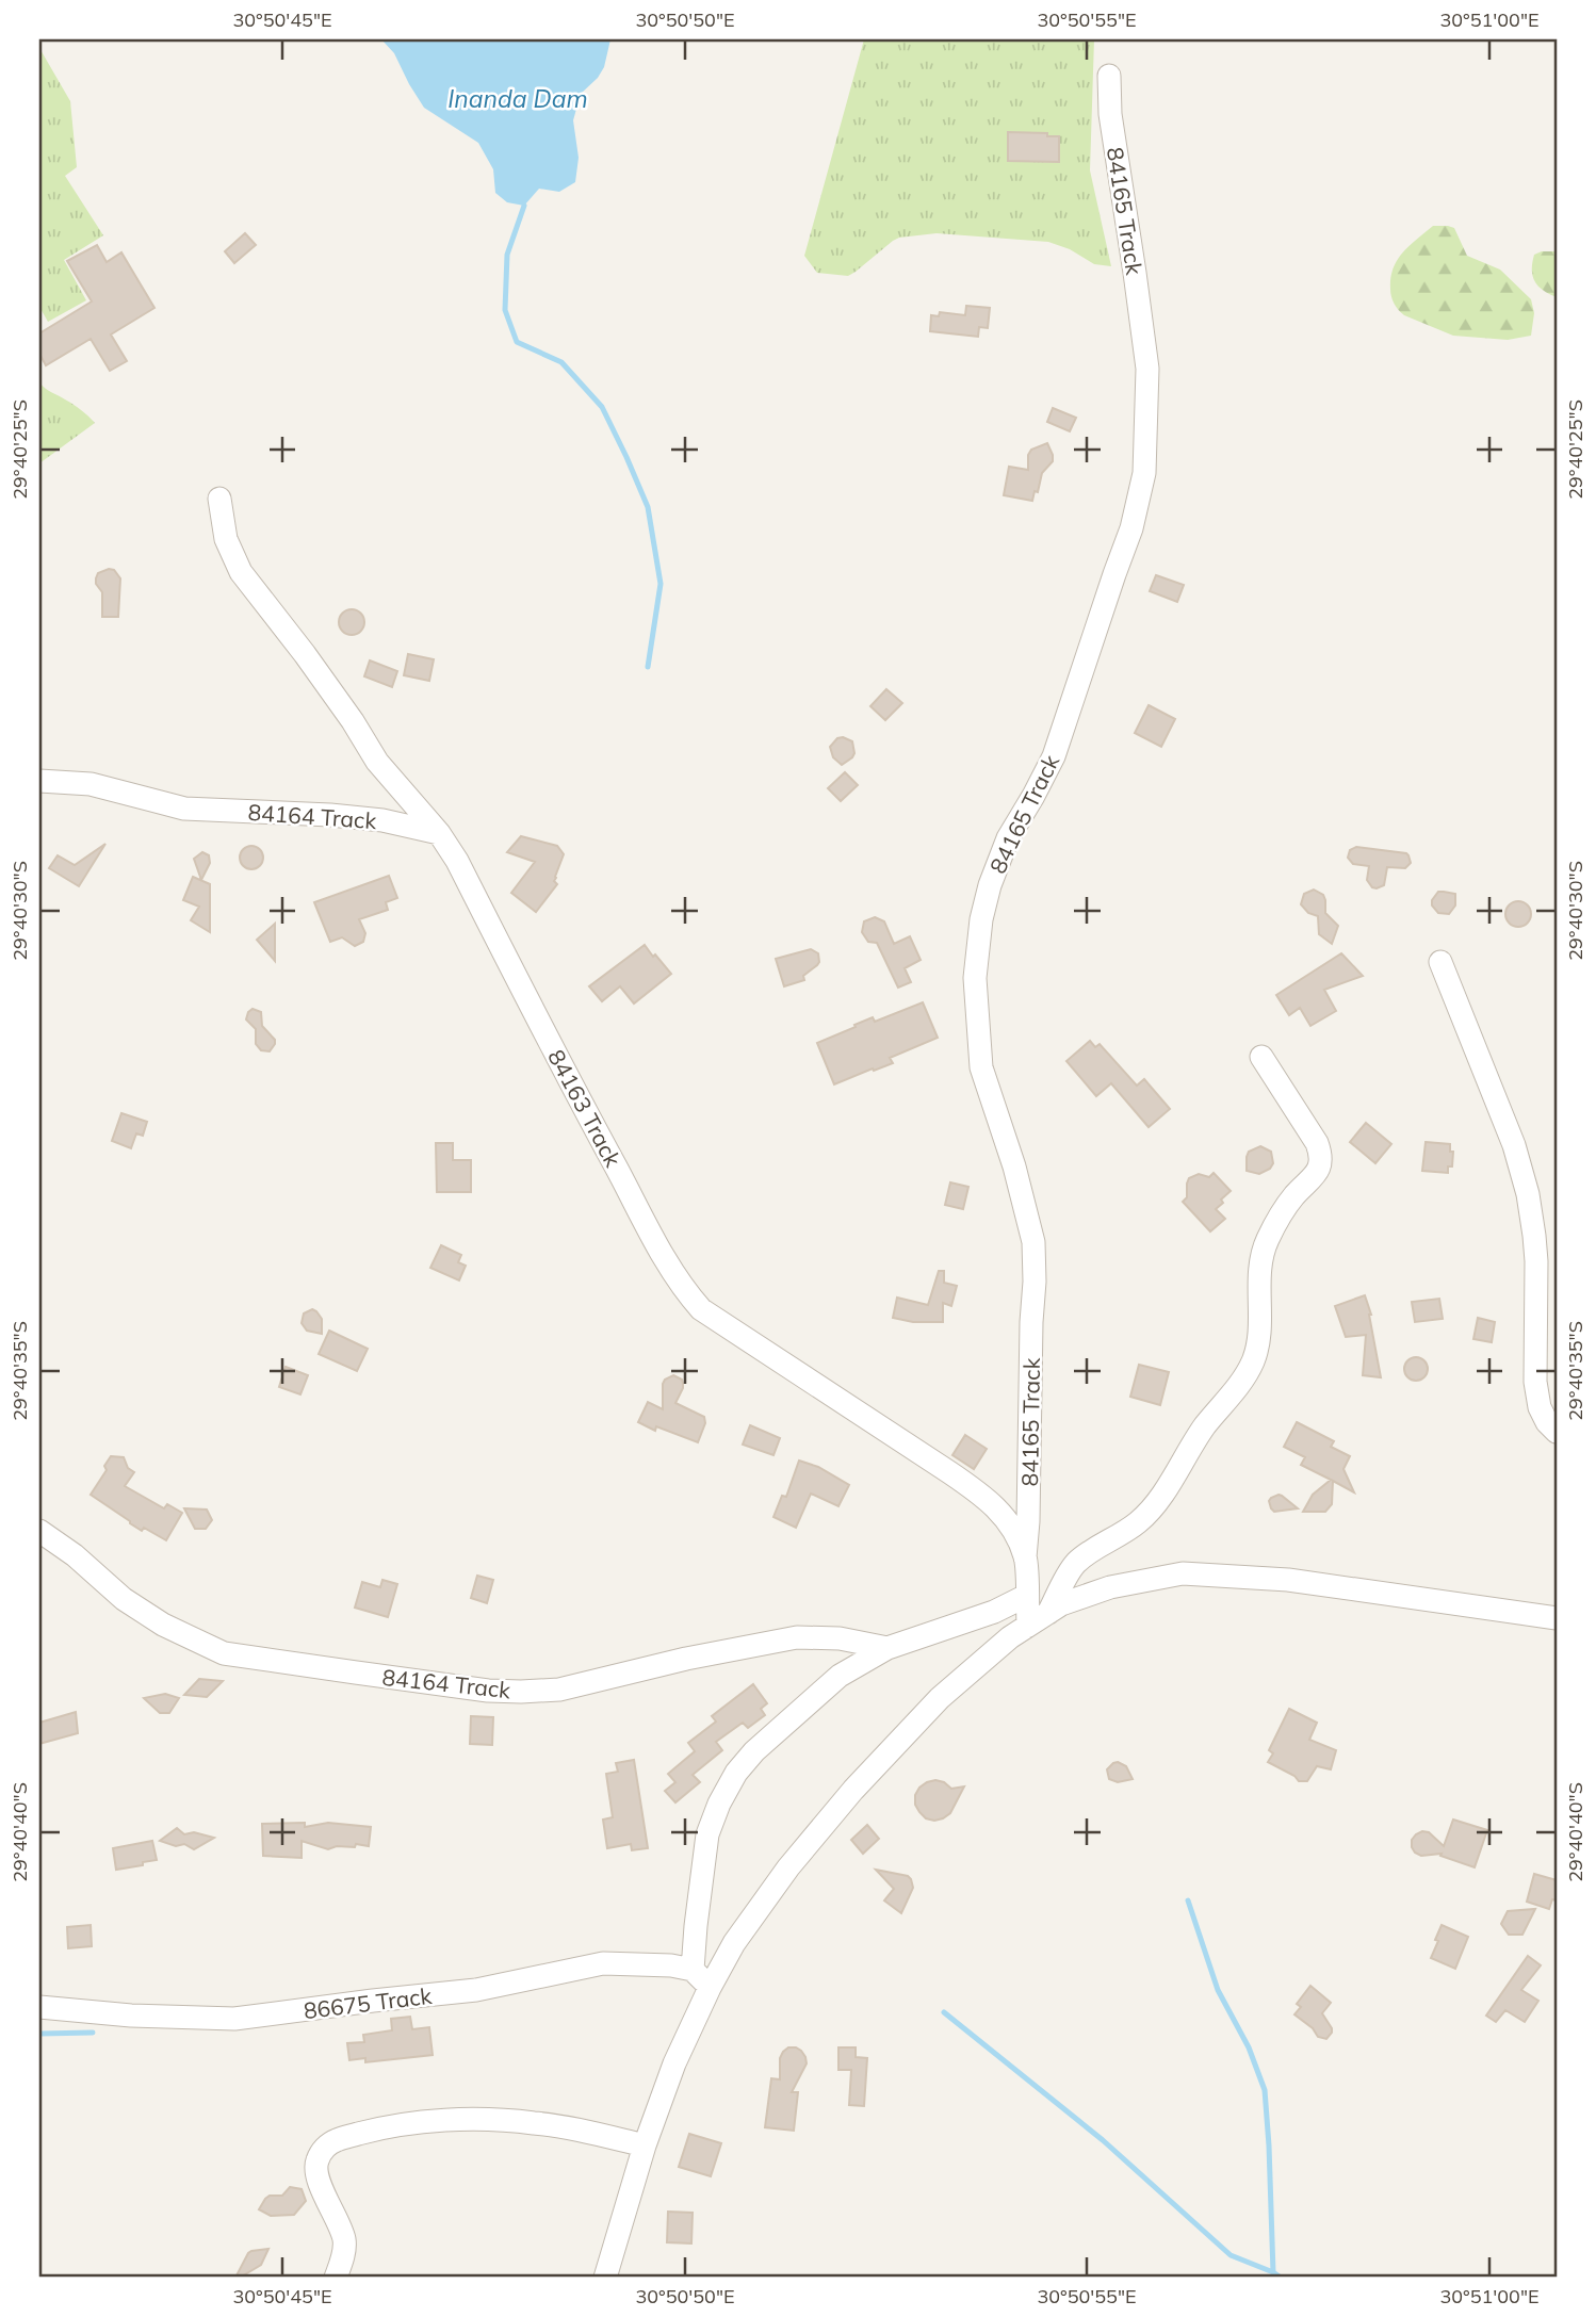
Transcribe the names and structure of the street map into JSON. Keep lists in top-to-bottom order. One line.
{"streets":{"street":["84165 Track","84164 Track","84163 Track","86675 Track"]},"crossings":[["84165 Track","84163 Track"],["84164 Track","84163 Track"]],"water":["Inanda Dam"],"coordinates":["30°50'45\"E","30°50'50\"E","30°50'55\"E","30°51'00\"E","29°40'25\"S","29°40'30\"S","29°40'35\"S","29°40'40\"S"]}
